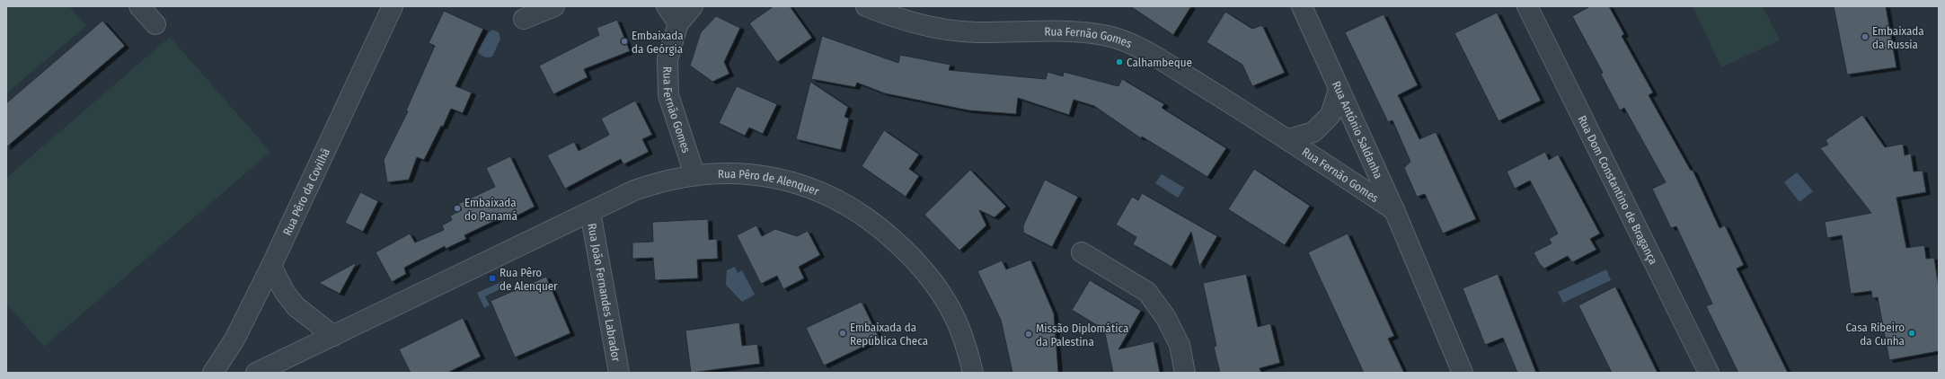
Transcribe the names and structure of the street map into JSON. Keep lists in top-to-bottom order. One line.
{"streets":{"street":["Rua Fernão Gomes","Rua António Saldanha","Rua Pêro de Alenquer","Rua Dom Constantino de Bragança","Rua Pêro da Covilhã","Rua João Fernandes Labrador"]},"crossings":[["Rua Fernão Gomes","Rua António Saldanha"],["Rua Fernão Gomes","Rua Pêro de Alenquer"],["Rua Pêro de Alenquer","Rua João Fernandes Labrador"]],"places":{"other":["Embaixada da Russia","Embaixada da Geórgia","Calhambeque","Embaixada do Panamá","Embaixada da República Checa","Casa Ribeiro da Cunha","Missão Diplomática da Palestina"],"transit":["Rua Pêro de Alenquer"]}}
